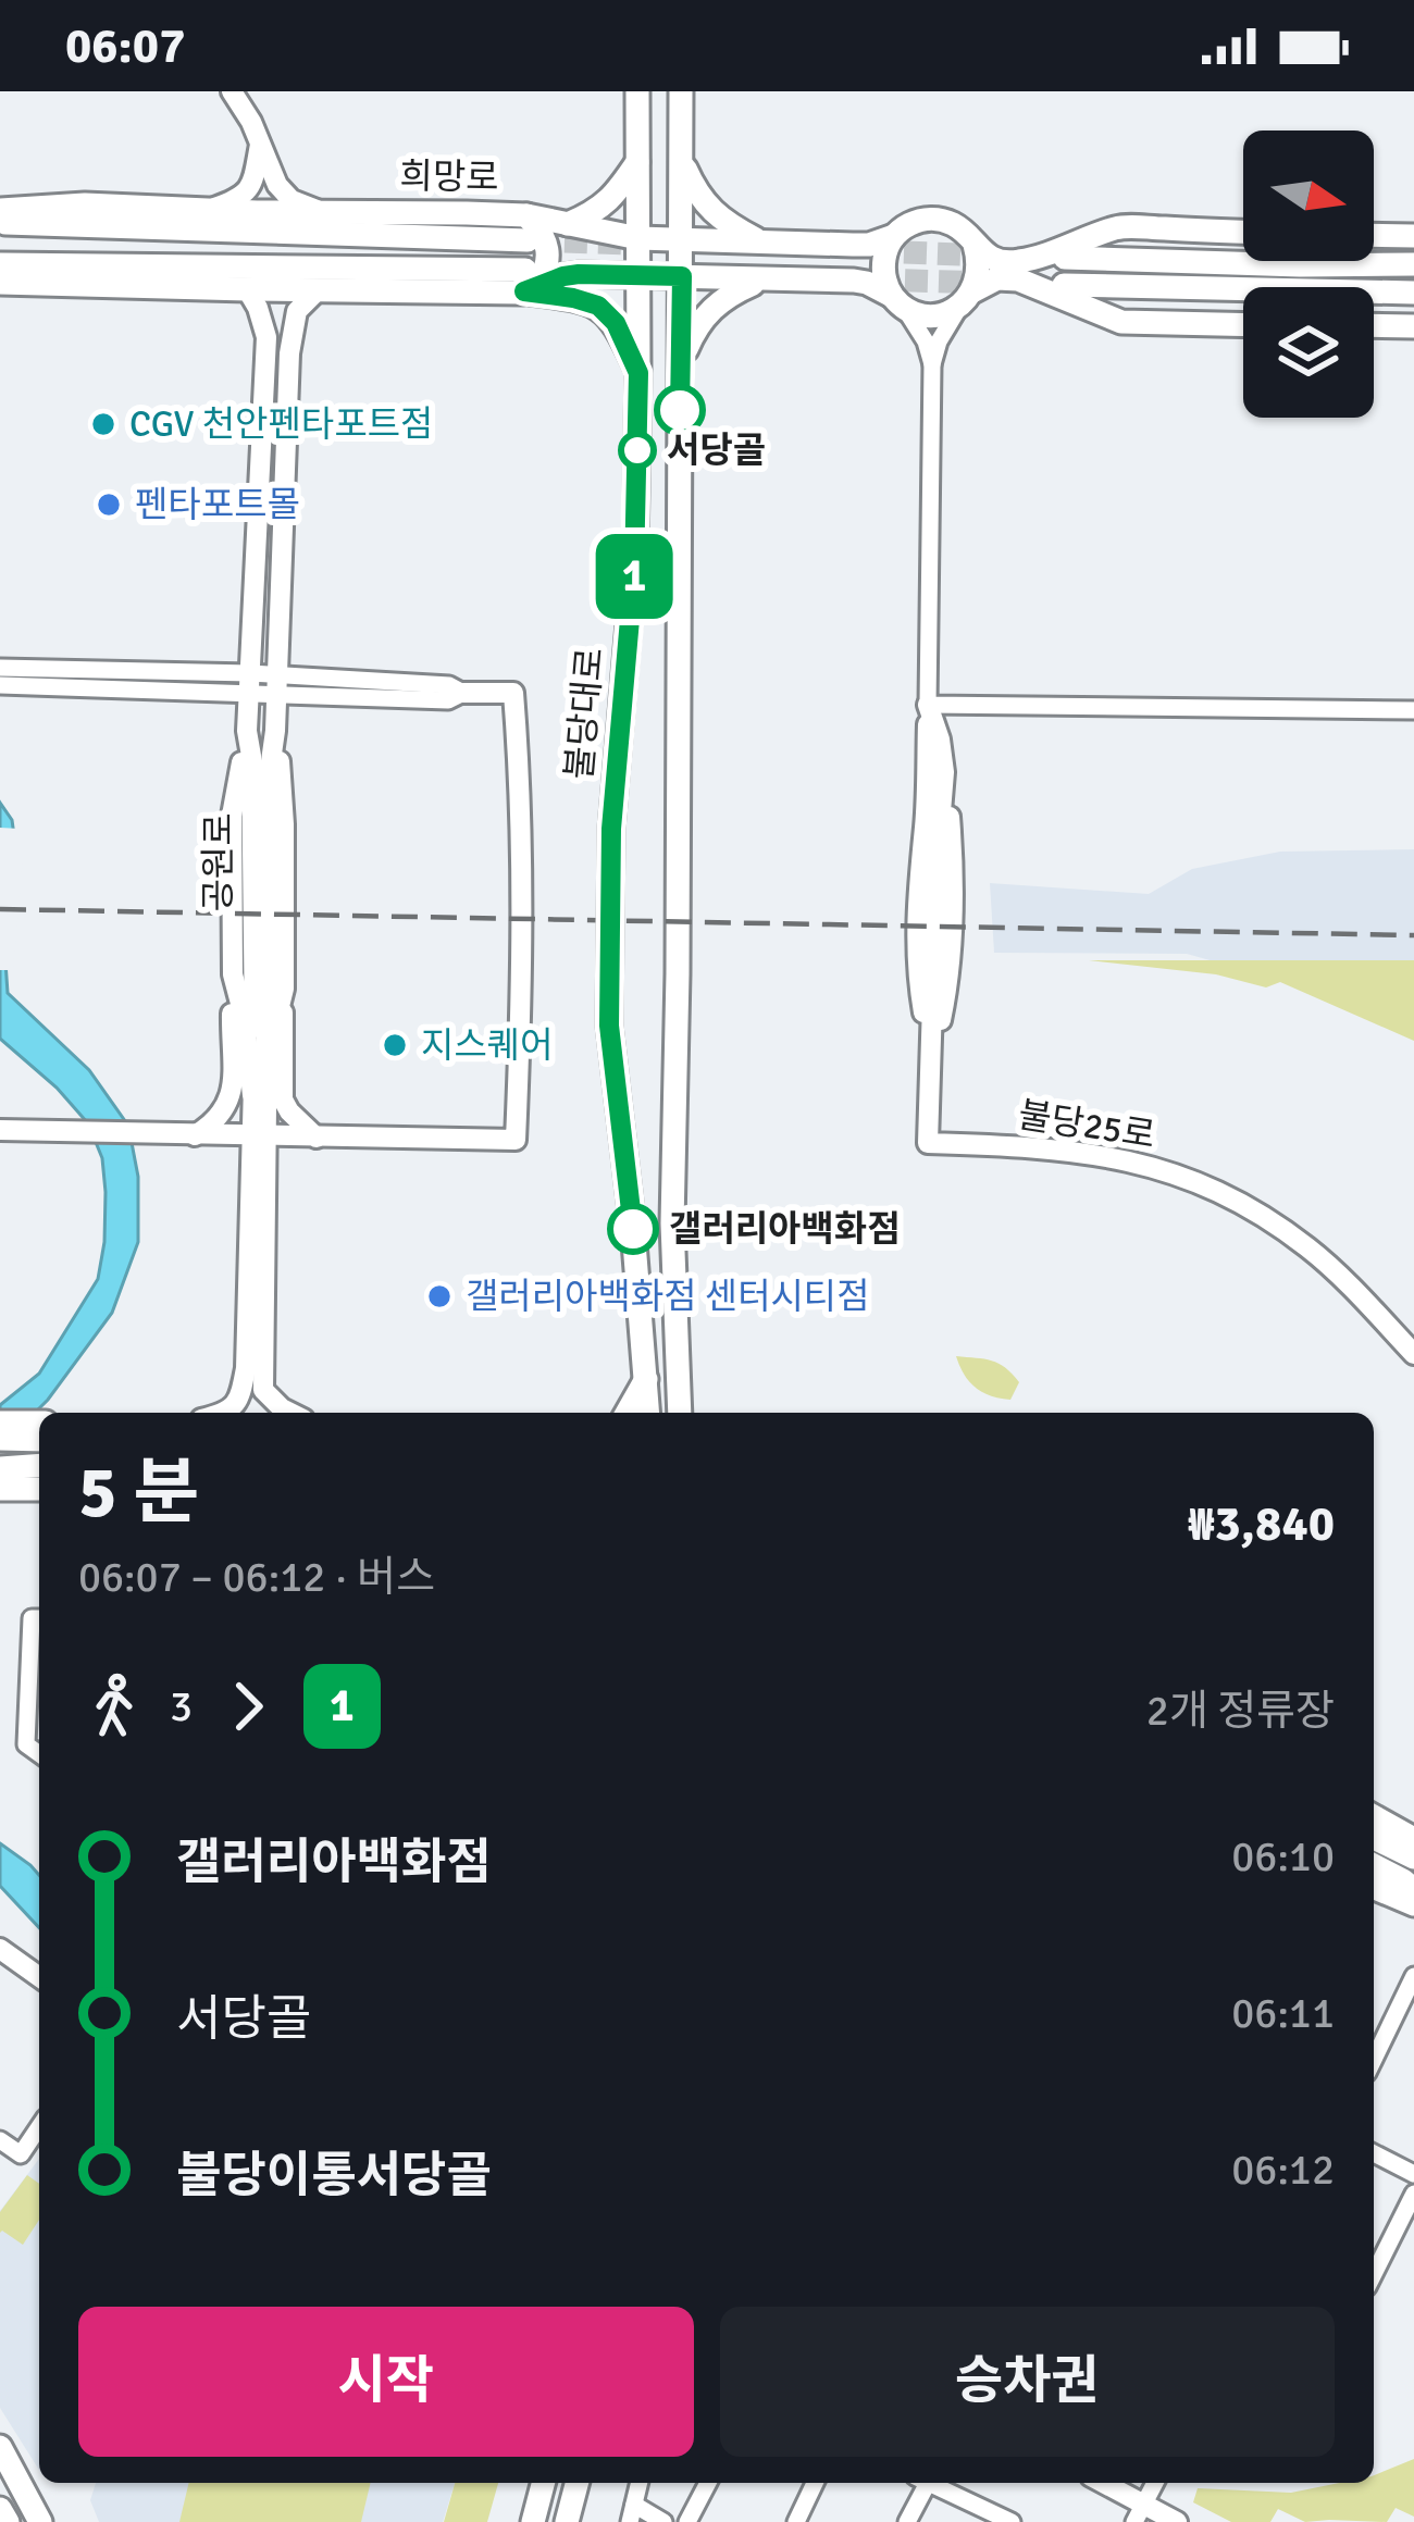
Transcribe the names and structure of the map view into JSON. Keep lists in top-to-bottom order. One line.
{"streets":{"main road":["희망로","불당대로"],"street":["공원로","불당25로"]},"crossings":[["희망로","불당대로"]],"places":["CGV 천안펜타포트점","서당골","펜타포트몰","지스퀘어","갤러리아백화점","갤러리아백화점 센터시티점"],"lines":["bus line 1"],"north":"right","page":{"status":"06:07","on_map":"1","heading":["5 분","06:07 – 06:12 · 버스","₩3,840"],"legs":["3","1","2개 정류장"],"list":[{"name":"갤러리아백화점","value":"06:10"},{"name":"서당골","value":"06:11"},{"name":"불당이통서당골","value":"06:12"}],"buttons":["시작","승차권"]}}
